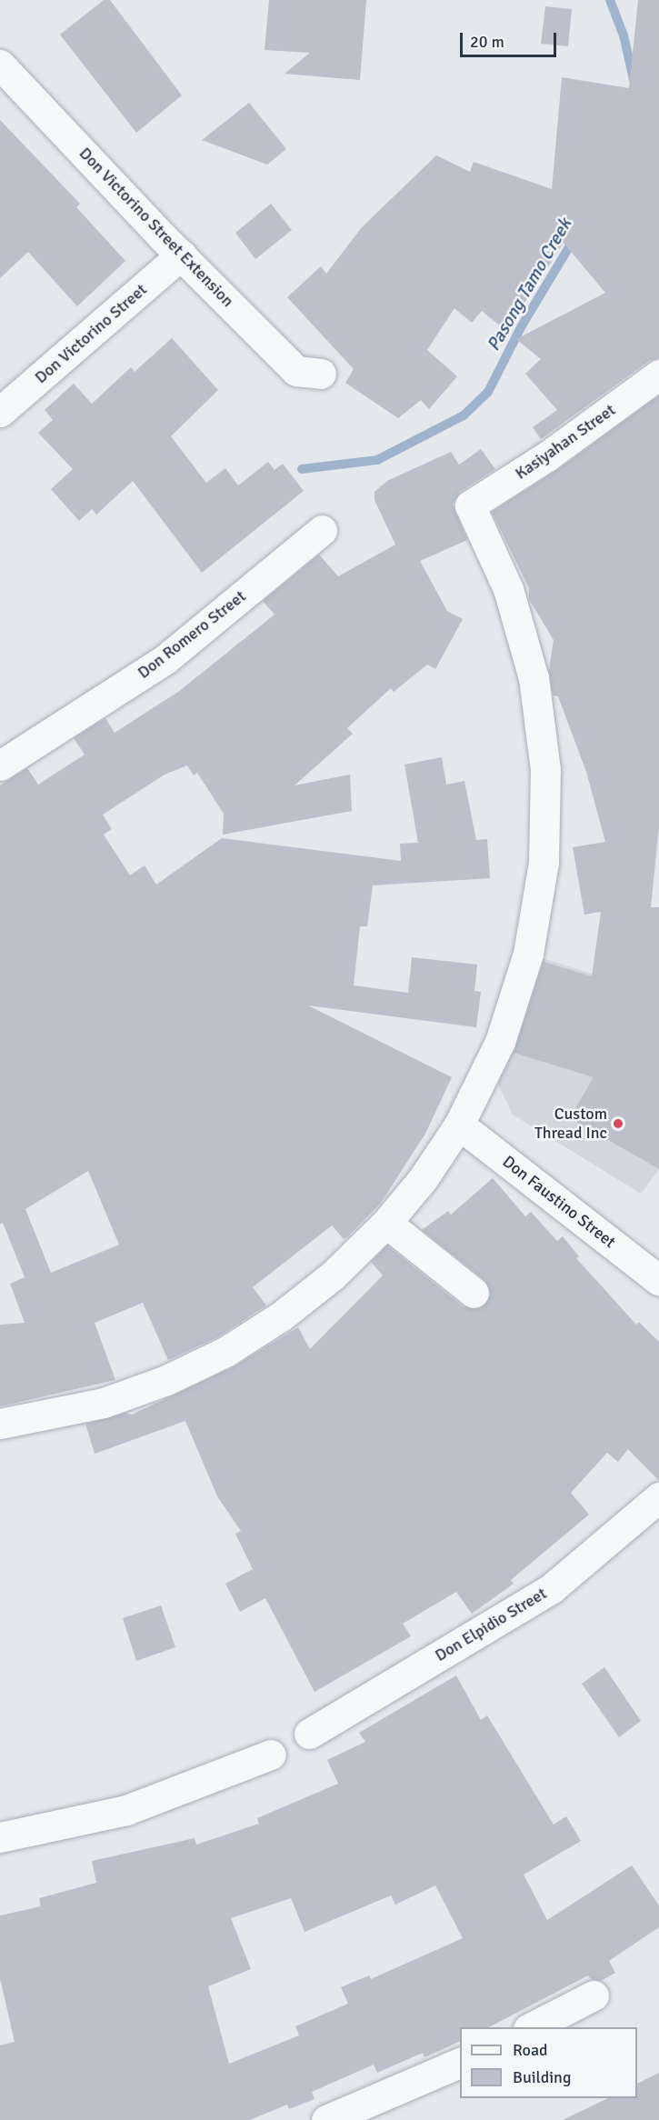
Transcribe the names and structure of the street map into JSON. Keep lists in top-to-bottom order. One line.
{"streets":{"street":["Don Victorino Street Extension","Don Victorino Street","Kasiyahan Street","Don Romero Street","Don Faustino Street","Don Elpidio Street"]},"crossings":[["Don Victorino Street Extension","Don Victorino Street"],["Kasiyahan Street","Don Faustino Street"]],"water":["Pasong Tamo Creek"],"places":["Custom Thread Inc"],"legend":["Road","Building"],"scale_bar":"20 m"}
